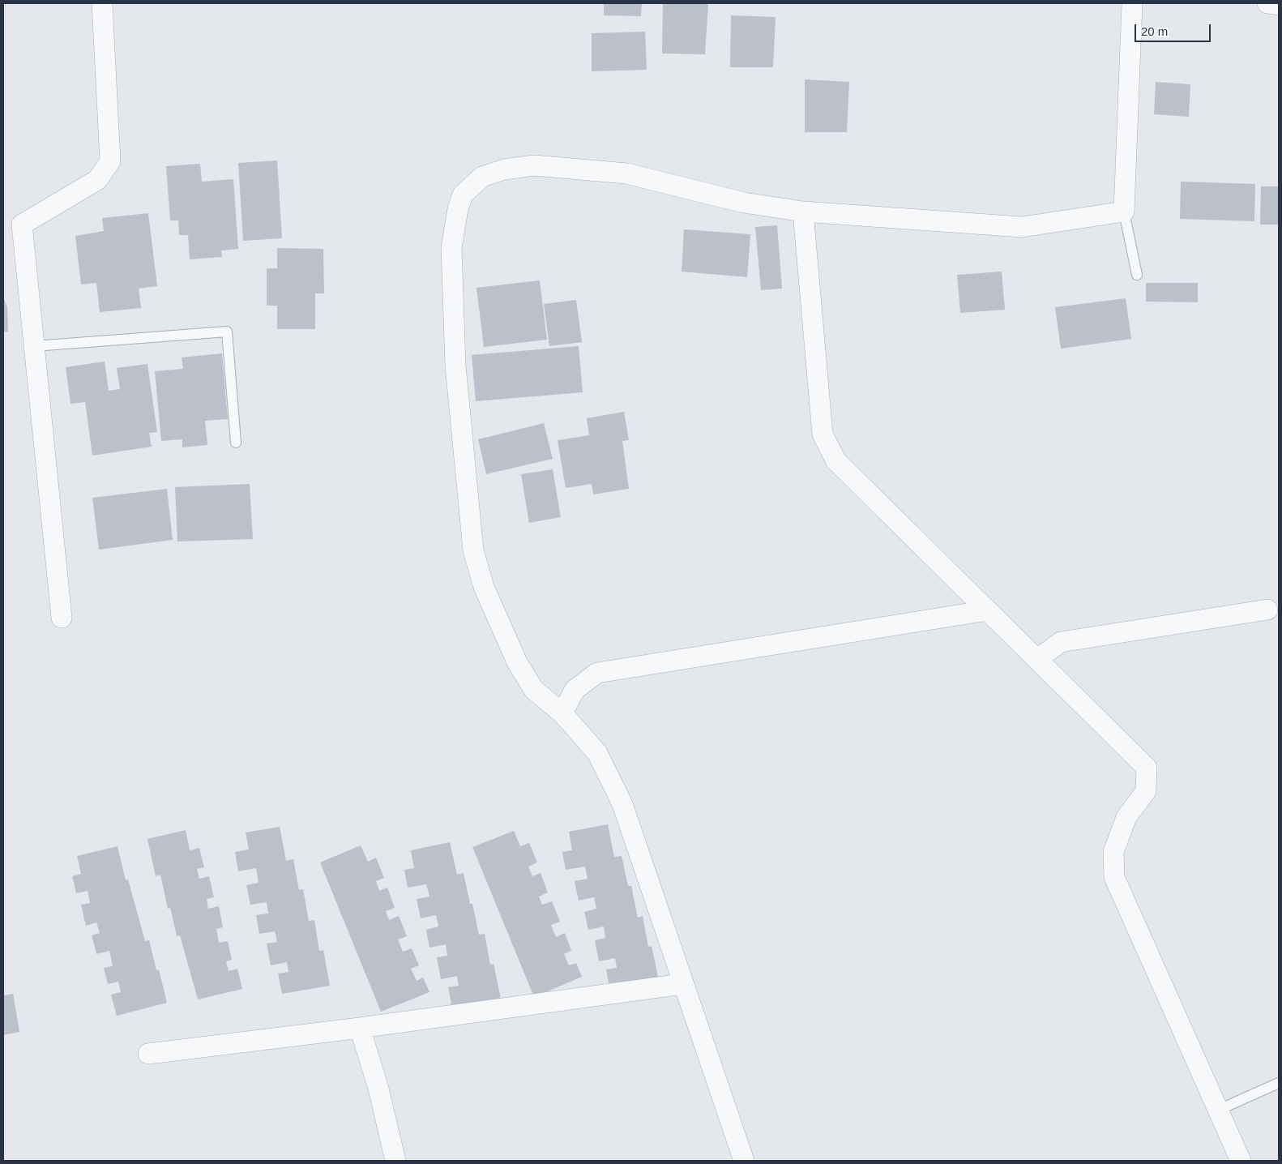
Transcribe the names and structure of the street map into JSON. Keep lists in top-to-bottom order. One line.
{"scale_bar":"20 m"}
